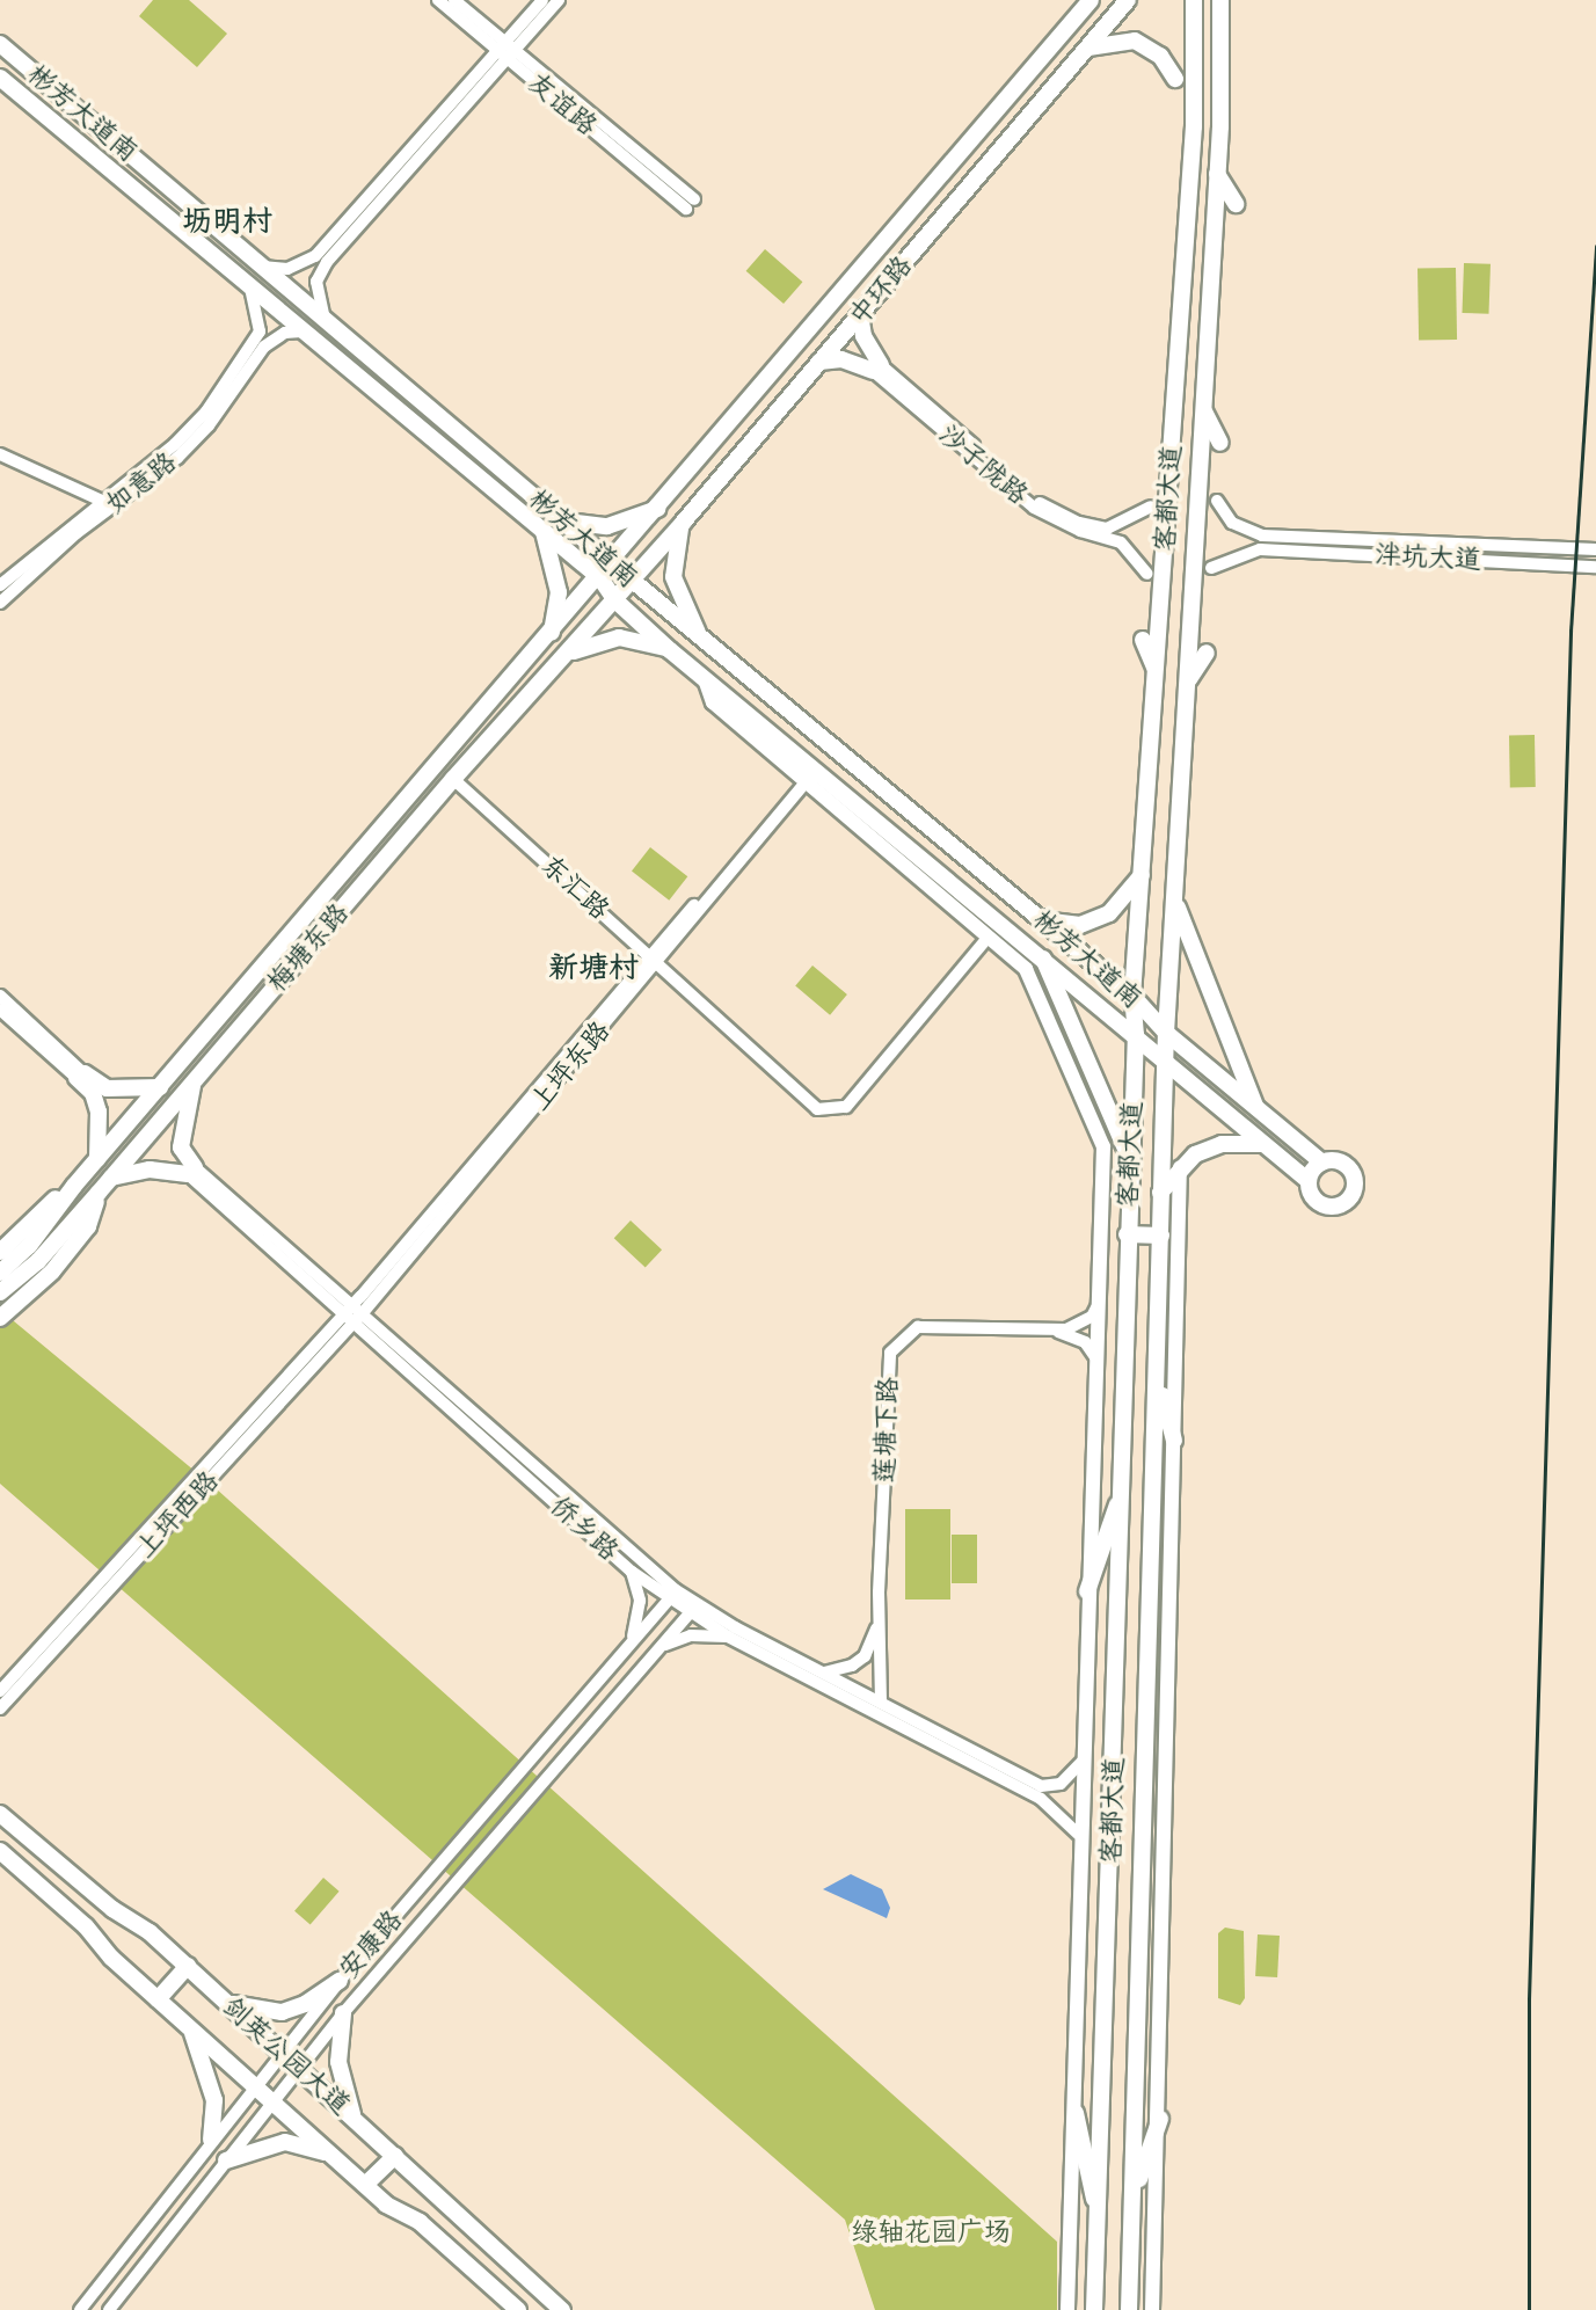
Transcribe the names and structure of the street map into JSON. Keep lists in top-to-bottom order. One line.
{"streets":{"main road":["彬芳大道南","中环路","客都大道","梅塘东路","剑英公园大道"],"street":["友谊路","沙子陇路","如意路","泮坑大道","东汇路","上坪东路","莲塘下路","上坪西路","侨乡路","安康路"]},"crossings":[["彬芳大道南","中环路"],["彬芳大道南","客都大道"],["彬芳大道南","梅塘东路"],["彬芳大道南","上坪东路"],["中环路","梅塘东路"],["东汇路","梅塘东路"],["东汇路","上坪东路"],["上坪东路","上坪西路"],["上坪东路","侨乡路"],["莲塘下路","侨乡路"],["上坪西路","侨乡路"],["侨乡路","安康路"],["安康路","剑英公园大道"]],"districts":["坜明村","新塘村"],"parks":["绿轴花园广场"]}
